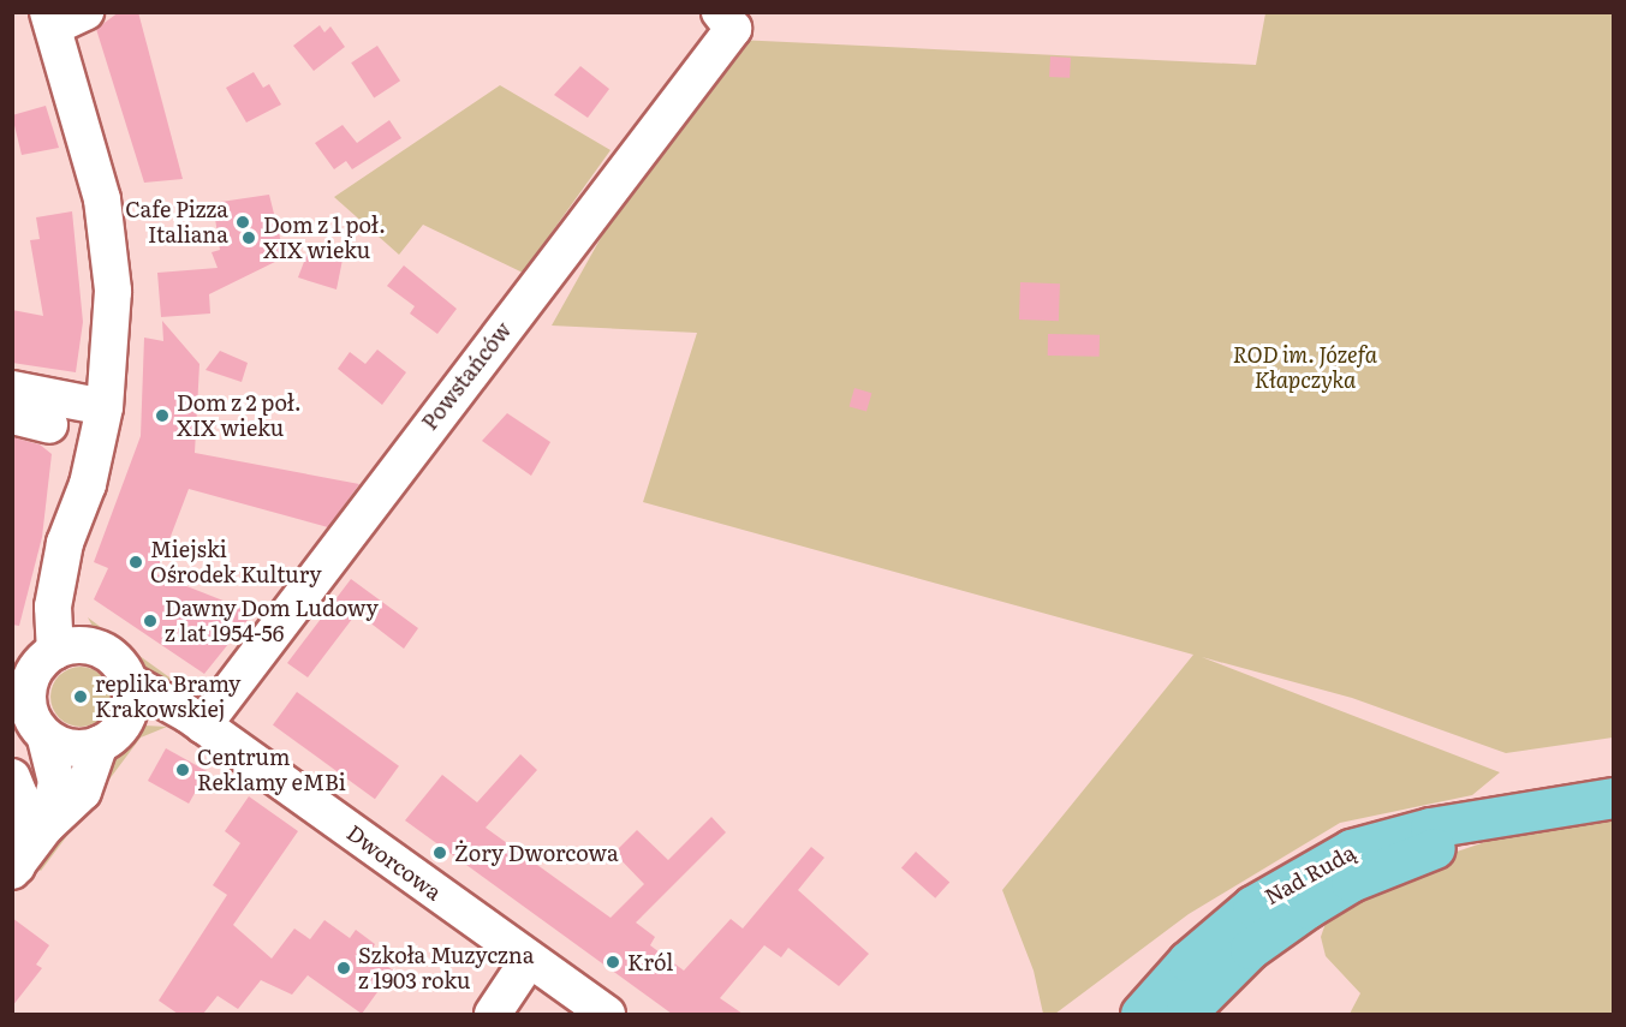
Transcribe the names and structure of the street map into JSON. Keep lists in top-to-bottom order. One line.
{"streets":{"main road":["Nad Rudą"],"street":["Powstańców","Dworcowa"]},"crossings":[["Powstańców","Dworcowa"]],"parks":["ROD im. Józefa Kłapczyka"],"places":["Cafe Pizza Italiana","Dom z 1 poł. XIX wieku","Dom z 2 poł. XIX wieku","Miejski Ośrodek Kultury","Dawny Dom Ludowy z lat 1954-56","replika Bramy Krakowskiej","Centrum Reklamy eMBi","Żory Dworcowa","Król","Szkoła Muzyczna z 1903 roku"]}
